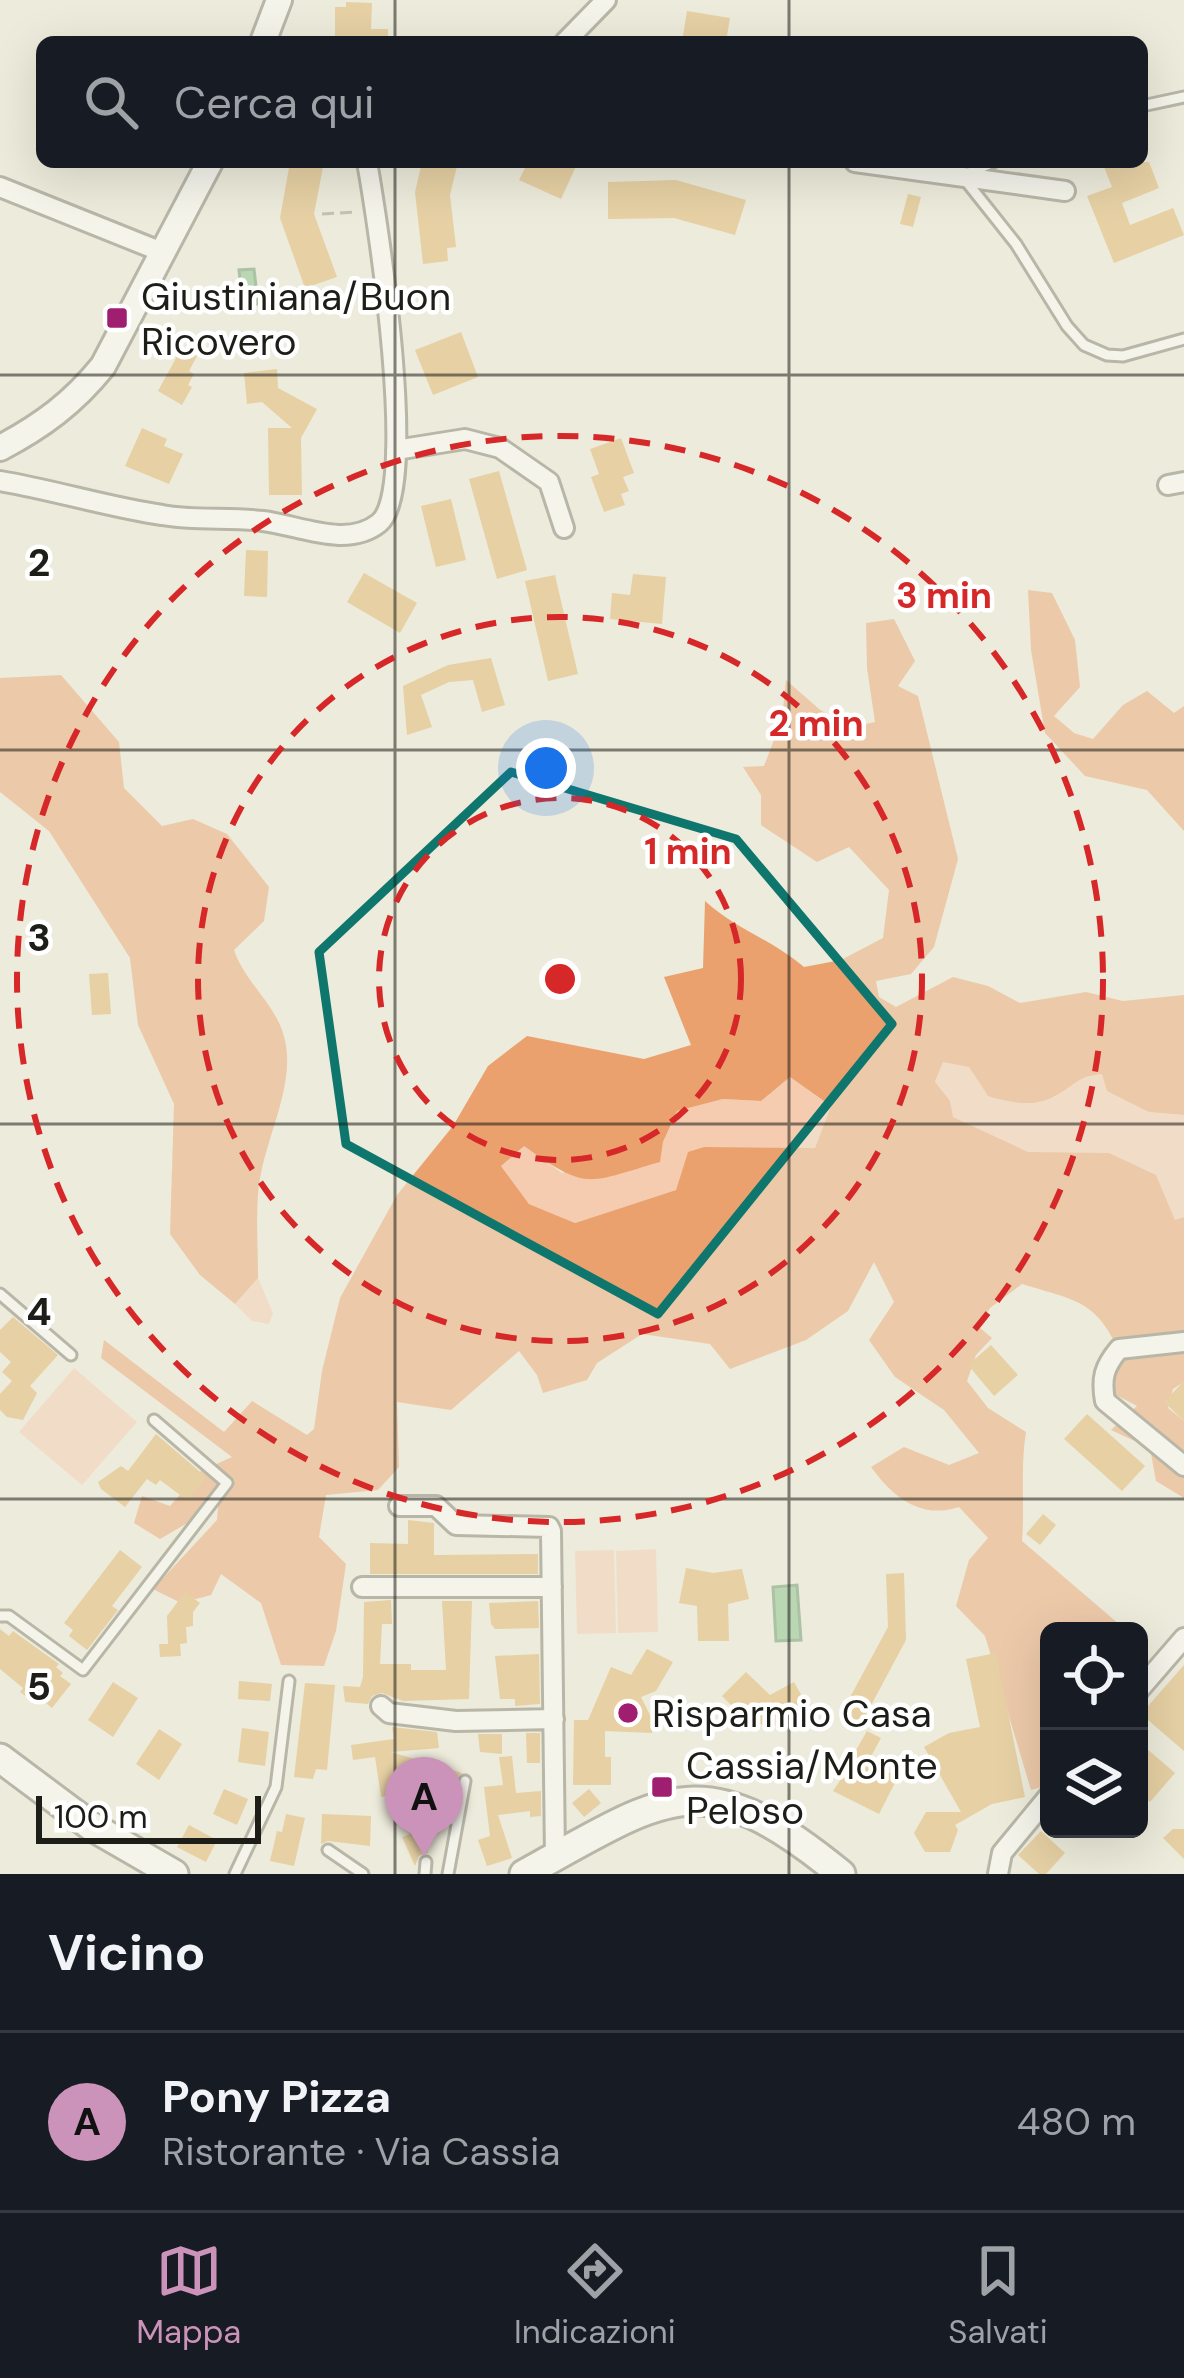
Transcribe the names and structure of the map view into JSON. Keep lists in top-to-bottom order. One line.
{"places":{"transit":["Giustiniana/Buon Ricovero","Cassia/Monte Peloso"],"other":["Risparmio Casa"]},"scale_bar":"100 m","page":{"search":"Cerca qui","pins":"A","scale":"100 m","heading":"Vicino","list":[{"mark":"A","name":"Pony Pizza","note":"Ristorante · Via Cassia","value":"480 m"}],"nav":["Mappa","Indicazioni","Salvati"]},"grid":{"rows":["2","3","4","5"]},"rings":["3 min","2 min","1 min"]}
